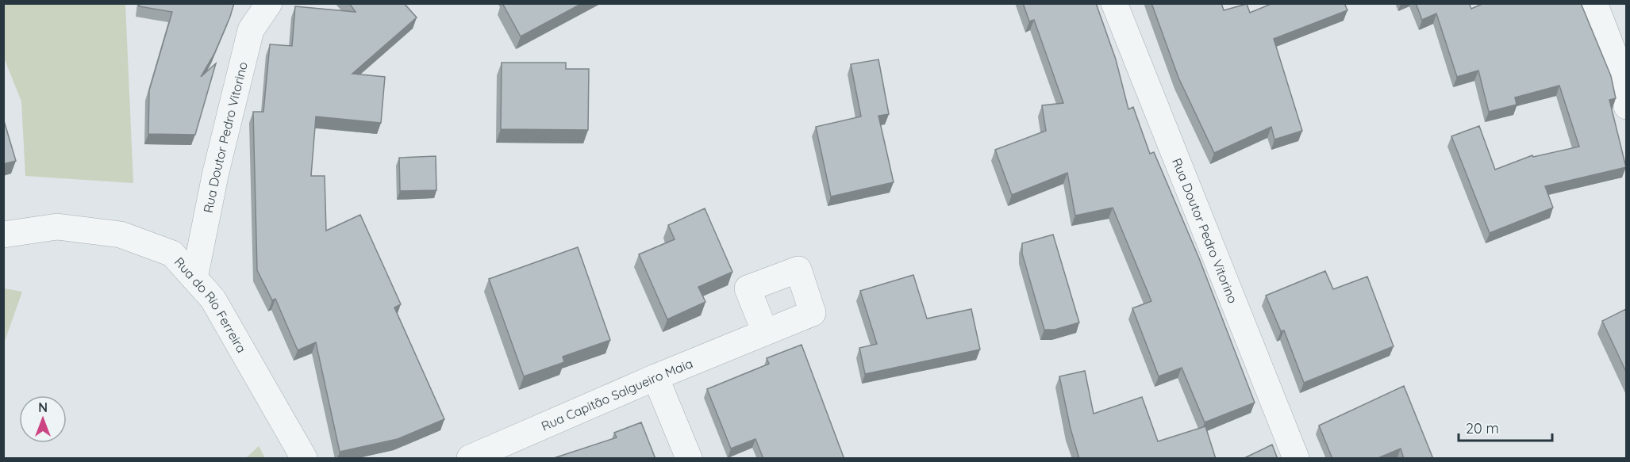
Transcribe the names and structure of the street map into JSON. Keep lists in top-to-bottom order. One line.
{"streets":{"street":["Rua Doutor Pedro Vitorino","Rua do Rio Ferreira","Rua Capitão Salgueiro Maia"]},"crossings":[["Rua Doutor Pedro Vitorino","Rua do Rio Ferreira"]],"scale_bar":"20 m","north":"top"}
